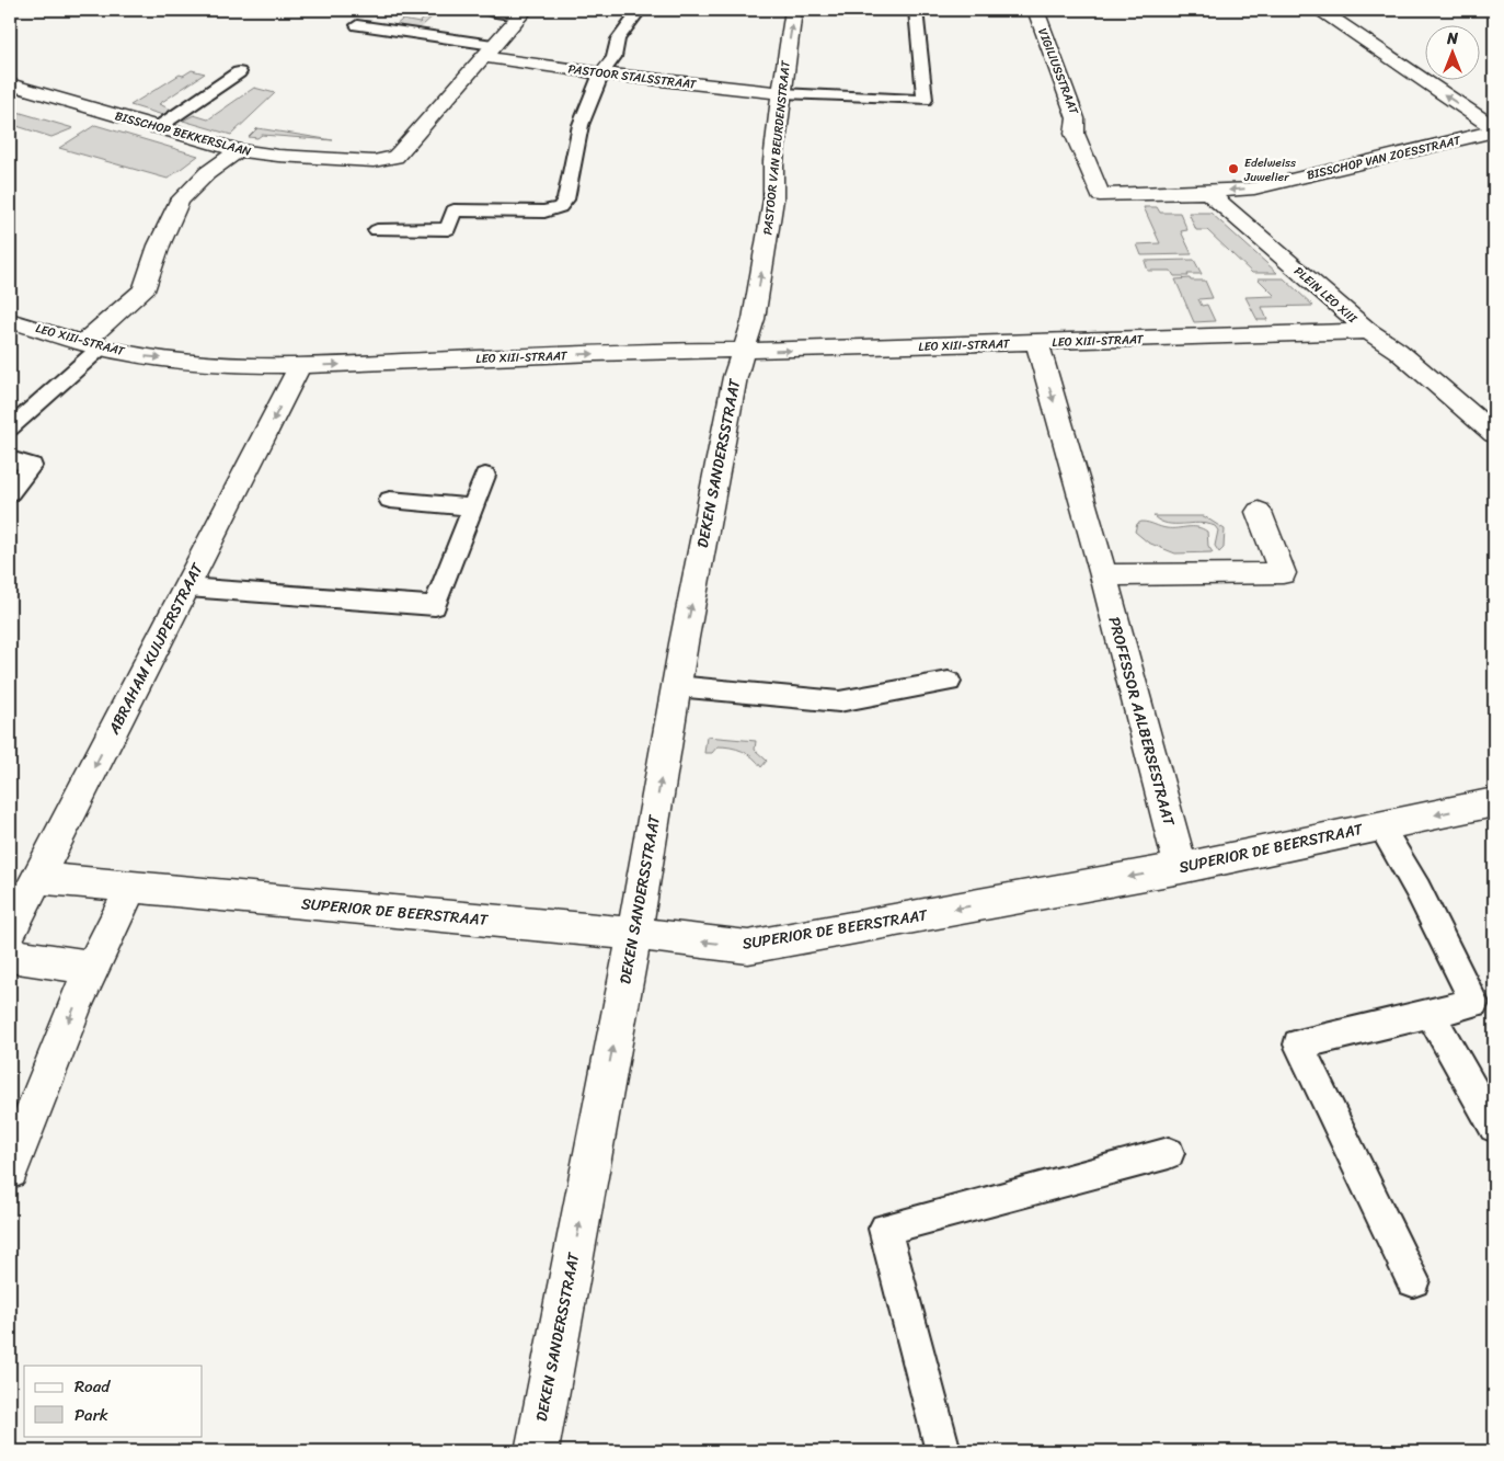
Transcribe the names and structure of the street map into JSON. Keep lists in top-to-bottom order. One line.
{"streets":{"street":["VIGILIUSSTRAAT","PASTOOR STALSSTRAAT","BISSCHOP BEKKERSLAAN","PASTOOR VAN BEURDENSTRAAT","BISSCHOP VAN ZOESSTRAAT","PLEIN LEO XIII","LEO XIII-STRAAT","DEKEN SANDERSSTRAAT","ABRAHAM KUIJPERSTRAAT","PROFESSOR AALBERSESTRAAT","SUPERIOR DE BEERSTRAAT"]},"crossings":[["VIGILIUSSTRAAT","BISSCHOP VAN ZOESSTRAAT"],["VIGILIUSSTRAAT","PLEIN LEO XIII"],["PASTOOR STALSSTRAAT","BISSCHOP BEKKERSLAAN"],["PASTOOR STALSSTRAAT","PASTOOR VAN BEURDENSTRAAT"],["PASTOOR VAN BEURDENSTRAAT","LEO XIII-STRAAT"],["PASTOOR VAN BEURDENSTRAAT","DEKEN SANDERSSTRAAT"],["BISSCHOP VAN ZOESSTRAAT","PLEIN LEO XIII"],["PLEIN LEO XIII","LEO XIII-STRAAT"],["LEO XIII-STRAAT","DEKEN SANDERSSTRAAT"],["LEO XIII-STRAAT","ABRAHAM KUIJPERSTRAAT"],["LEO XIII-STRAAT","PROFESSOR AALBERSESTRAAT"],["DEKEN SANDERSSTRAAT","SUPERIOR DE BEERSTRAAT"],["ABRAHAM KUIJPERSTRAAT","SUPERIOR DE BEERSTRAAT"],["PROFESSOR AALBERSESTRAAT","SUPERIOR DE BEERSTRAAT"]],"one_way":["PASTOOR VAN BEURDENSTRAAT","BISSCHOP VAN ZOESSTRAAT","LEO XIII-STRAAT","DEKEN SANDERSSTRAAT","ABRAHAM KUIJPERSTRAAT","PROFESSOR AALBERSESTRAAT","SUPERIOR DE BEERSTRAAT"],"places":["Edelweiss Juwelier"],"legend":["Road","Park"],"north":"top"}
